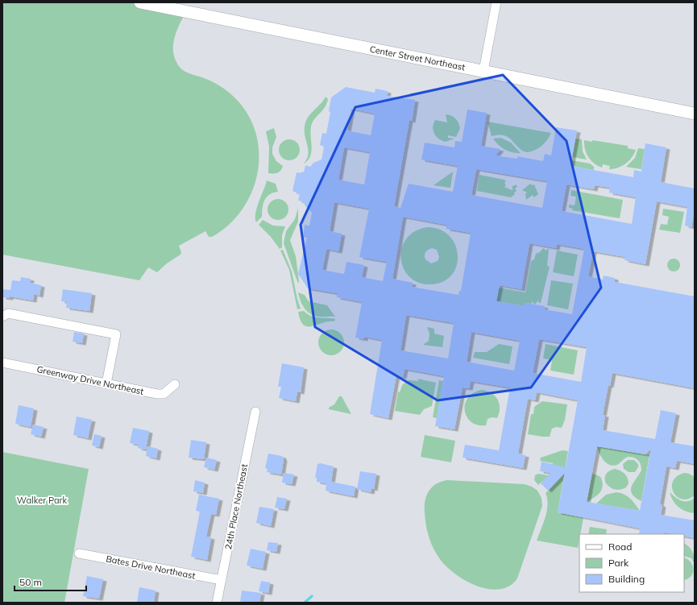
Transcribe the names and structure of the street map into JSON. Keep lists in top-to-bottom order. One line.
{"streets":{"main road":["Center Street Northeast"],"street":["Greenway Drive Northeast","24th Place Northeast","Bates Drive Northeast"]},"crossings":[["24th Place Northeast","Bates Drive Northeast"]],"parks":["Walker Park"],"legend":["Road","Park","Building"],"scale_bar":"50 m"}
